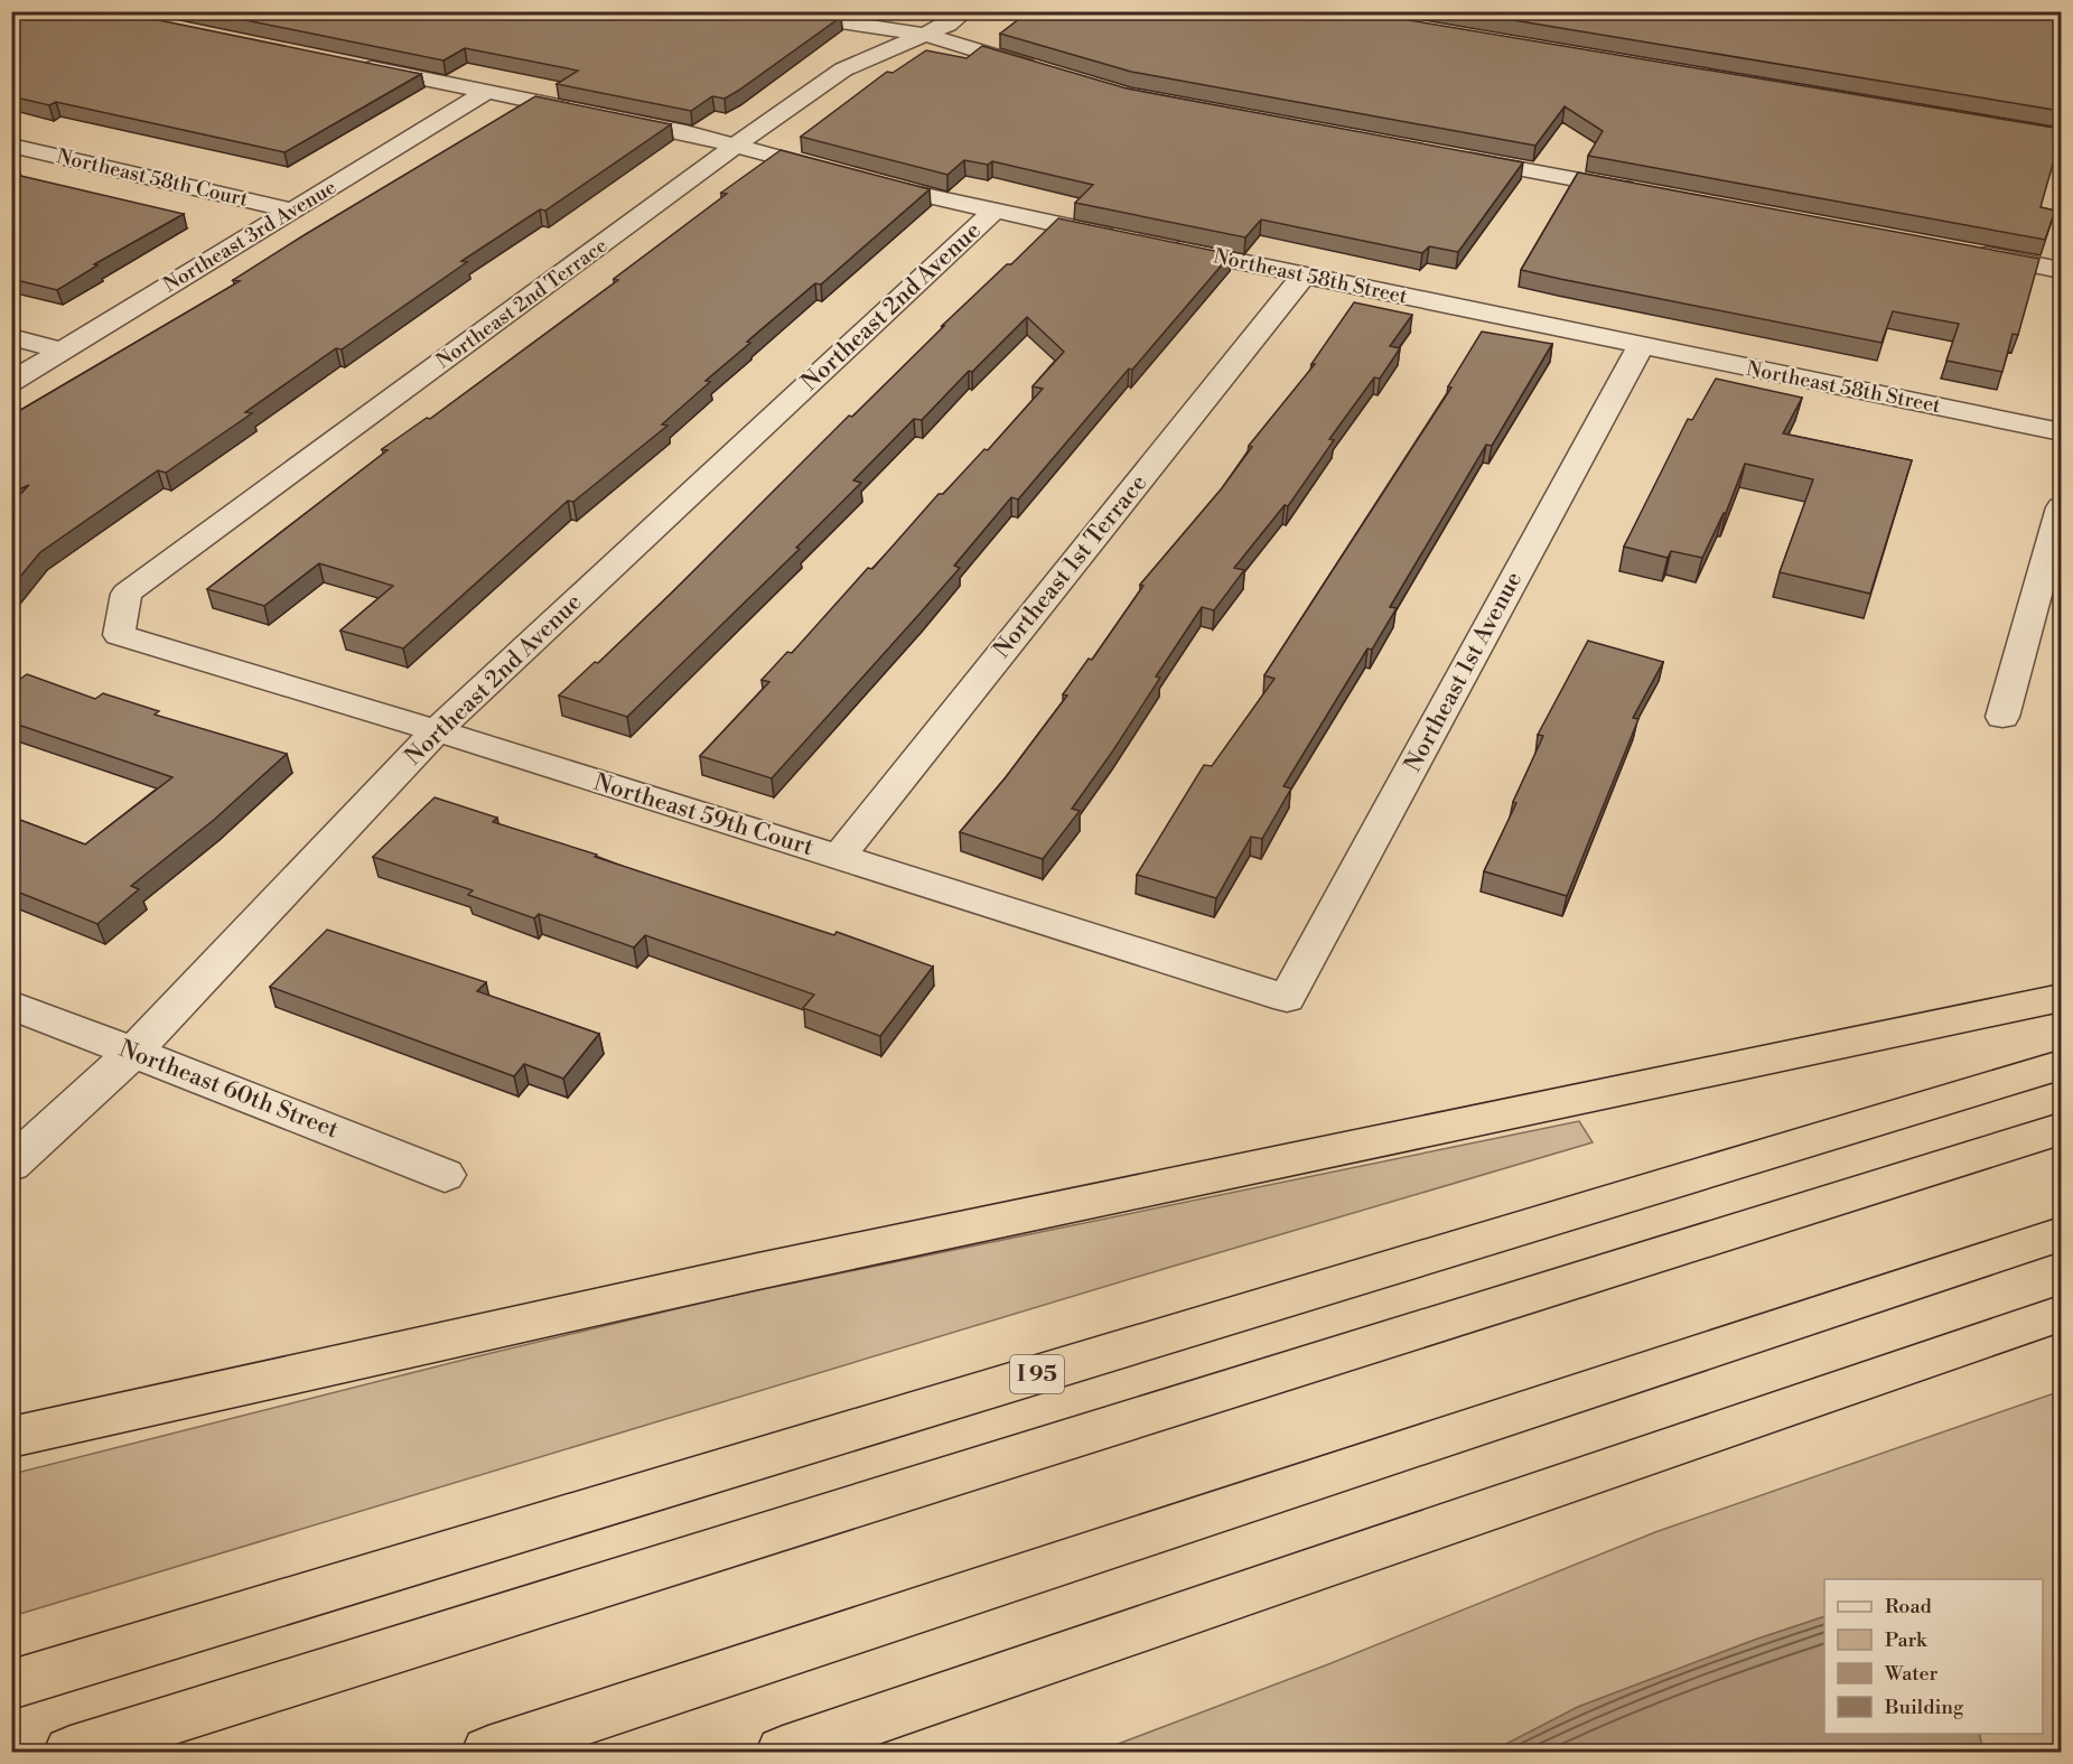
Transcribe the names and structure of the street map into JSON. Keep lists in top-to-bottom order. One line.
{"streets":{"highway":["I 95"],"street":["Northeast 58th Court","Northeast 3rd Avenue","Northeast 58th Street","Northeast 2nd Terrace","Northeast 2nd Avenue","Northeast 1st Terrace","Northeast 1st Avenue","Northeast 59th Court","Northeast 60th Street"]},"crossings":[["Northeast 58th Court","Northeast 3rd Avenue"],["Northeast 58th Street","Northeast 1st Terrace"],["Northeast 58th Street","Northeast 1st Avenue"],["Northeast 2nd Terrace","Northeast 59th Court"],["Northeast 2nd Avenue","Northeast 59th Court"],["Northeast 2nd Avenue","Northeast 60th Street"],["Northeast 1st Terrace","Northeast 59th Court"],["Northeast 1st Avenue","Northeast 59th Court"]],"legend":["Road","Park","Water","Building"]}
